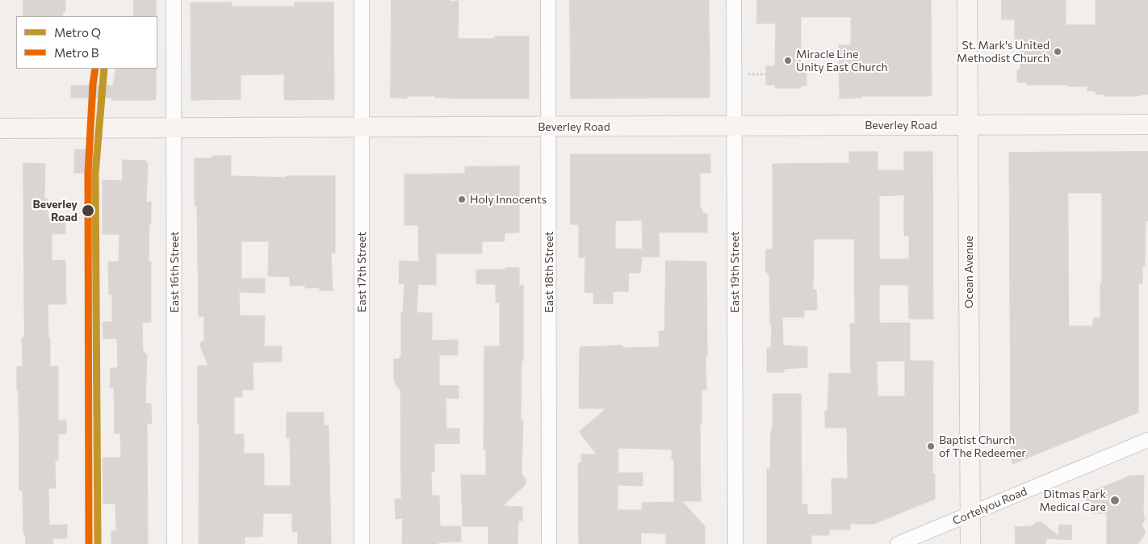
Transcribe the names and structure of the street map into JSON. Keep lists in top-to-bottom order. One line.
{"streets":{"street":["Beverley Road","East 16th Street","East 17th Street","East 18th Street","East 19th Street","Ocean Avenue","Cortelyou Road"]},"crossings":[["Beverley Road","East 16th Street"],["Beverley Road","East 17th Street"],["Beverley Road","East 18th Street"],["Beverley Road","East 19th Street"],["Beverley Road","Ocean Avenue"],["Ocean Avenue","Cortelyou Road"]],"places":["St. Mark's United Methodist Church","Miracle Line Unity East Church","Holy Innocents","Beverley Road","Baptist Church of The Redeemer","Ditmas Park Medical Care"],"lines":["metro line Q","metro line B"],"legend":["Metro Q","Metro B"]}
